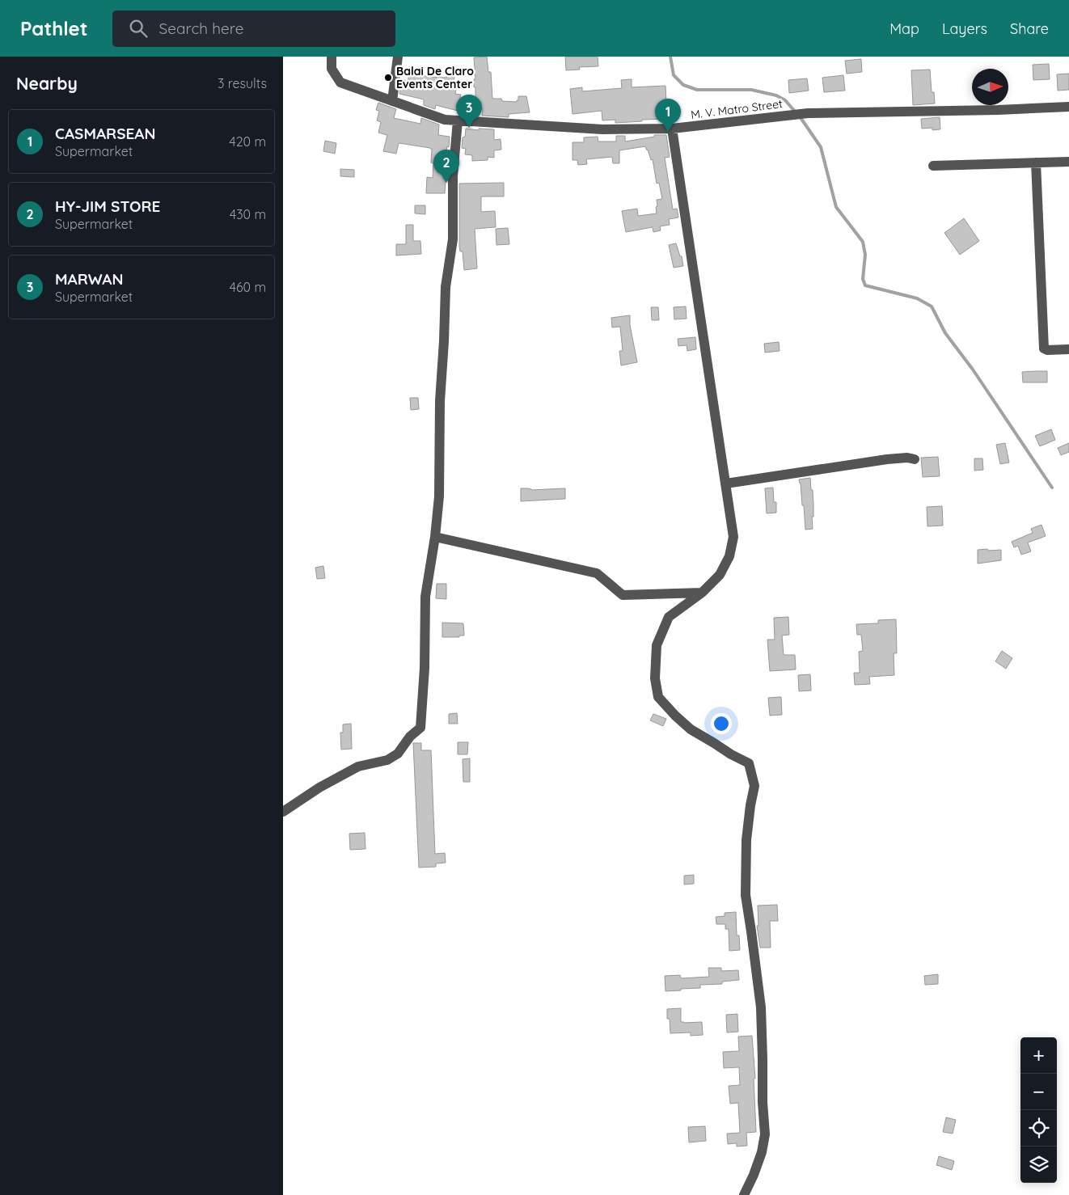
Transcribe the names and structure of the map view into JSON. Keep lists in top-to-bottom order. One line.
{"streets":{"street":["M. V. Matro Street"]},"places":["Balai De Claro Events Center"],"north":"right","page":{"header":"Pathlet","search":"Search here","nav":["Map","Layers","Share"],"heading":["Nearby","3 results"],"pins":["3","1","2"],"list":[{"mark":"1","name":"CASMARSEAN","note":"Supermarket","value":"420 m"},{"mark":"2","name":"HY-JIM STORE","note":"Supermarket","value":"430 m"},{"mark":"3","name":"MARWAN","note":"Supermarket","value":"460 m"}],"map_buttons":["+","−"]}}
